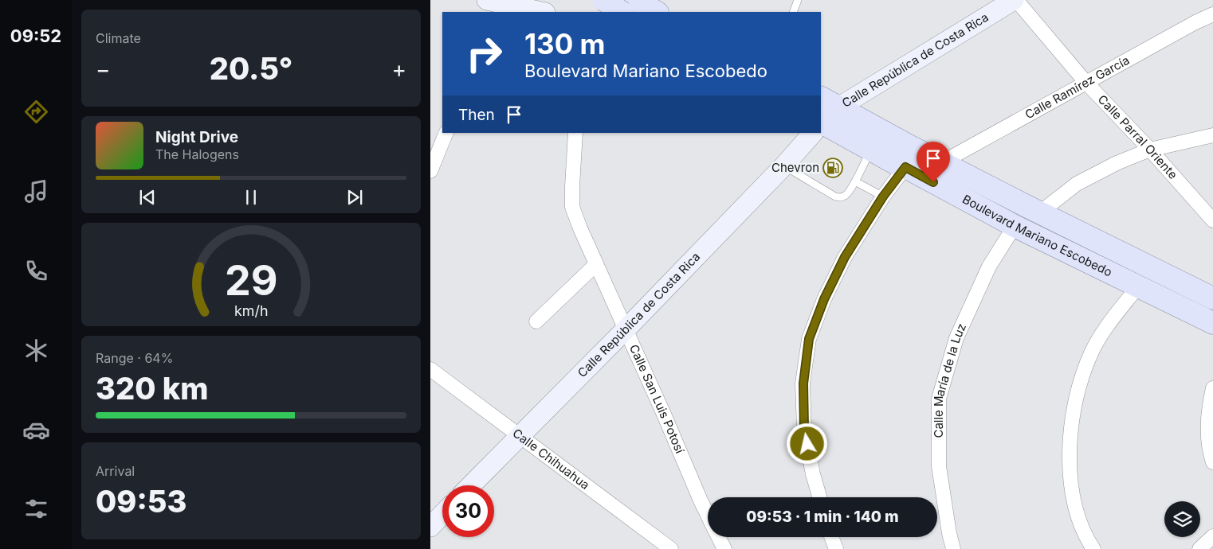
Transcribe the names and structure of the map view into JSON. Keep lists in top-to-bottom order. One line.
{"streets":{"main road":["Boulevard Mariano Escobedo"],"street":["Calle República de Costa Rica","Calle Ramírez García","Calle Parral Oriente","Calle María de la Luz","Calle San Luis Potosí","Calle Chihuahua"]},"crossings":[["Calle República de Costa Rica","Calle Parral Oriente"],["Calle República de Costa Rica","Boulevard Mariano Escobedo"],["Calle República de Costa Rica","Calle San Luis Potosí"],["Calle República de Costa Rica","Calle Chihuahua"],["Calle Ramírez García","Calle Parral Oriente"],["Calle Ramírez García","Boulevard Mariano Escobedo"],["Boulevard Mariano Escobedo","Calle María de la Luz"]],"places":{"fuel station":["Chevron"]},"page":{"tabs":"09:52","tile":["Climate",["Range · 64%","320 km"],["Arrival","09:53"]],"turn":["130 m","Boulevard Mariano Escobedo"],"heat":["−","20.5°","+"],"then":"Then","song":["Night Drive","The Halogens"],"limit":"30","trip":"09:53 · 1 min · 140 m","gauge":["29","km/h"]}}
